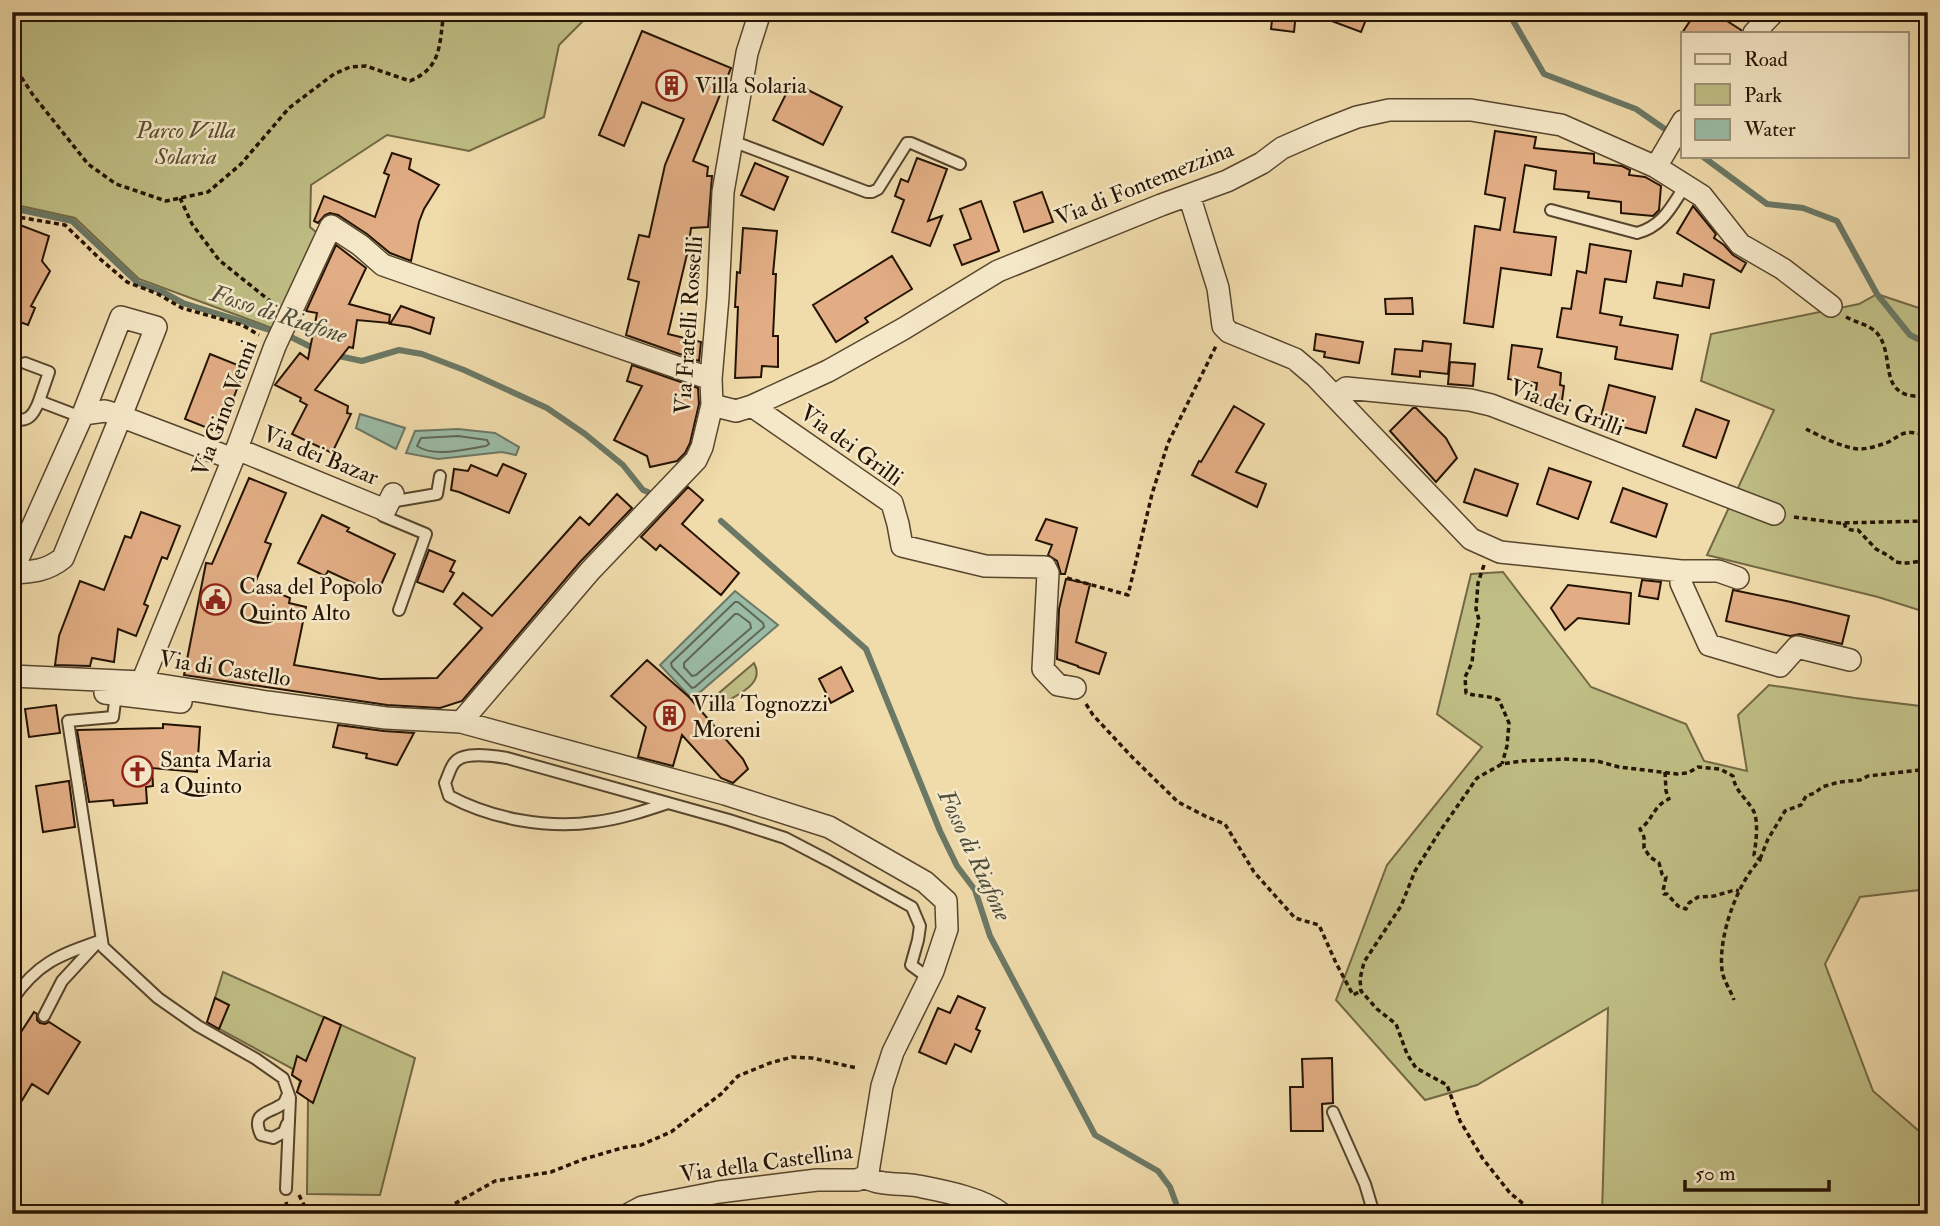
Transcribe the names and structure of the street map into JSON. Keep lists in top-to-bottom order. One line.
{"streets":{"street":["Via di Fontemezzina","Via Fratelli Rosselli","Via dei Grilli","Via Gino Venni","Via dei Bazar","Via di Castello","Via della Castellina"]},"crossings":[["Via di Fontemezzina","Via Fratelli Rosselli"],["Via di Fontemezzina","Via dei Grilli"],["Via Fratelli Rosselli","Via Gino Venni"],["Via Fratelli Rosselli","Via della Castellina"],["Via Gino Venni","Via dei Bazar"],["Via Gino Venni","Via di Castello"],["Via di Castello","Via della Castellina"]],"water":["Fosso di Riafone"],"parks":["Parco Villa Solaria"],"places":{"building":["Villa Solaria","Villa Tognozzi Moreni"],"public building":["Casa del Popolo Quinto Alto"],"church":["Santa Maria a Quinto"]},"legend":["Road","Park","Water"],"scale_bar":"50 m"}
